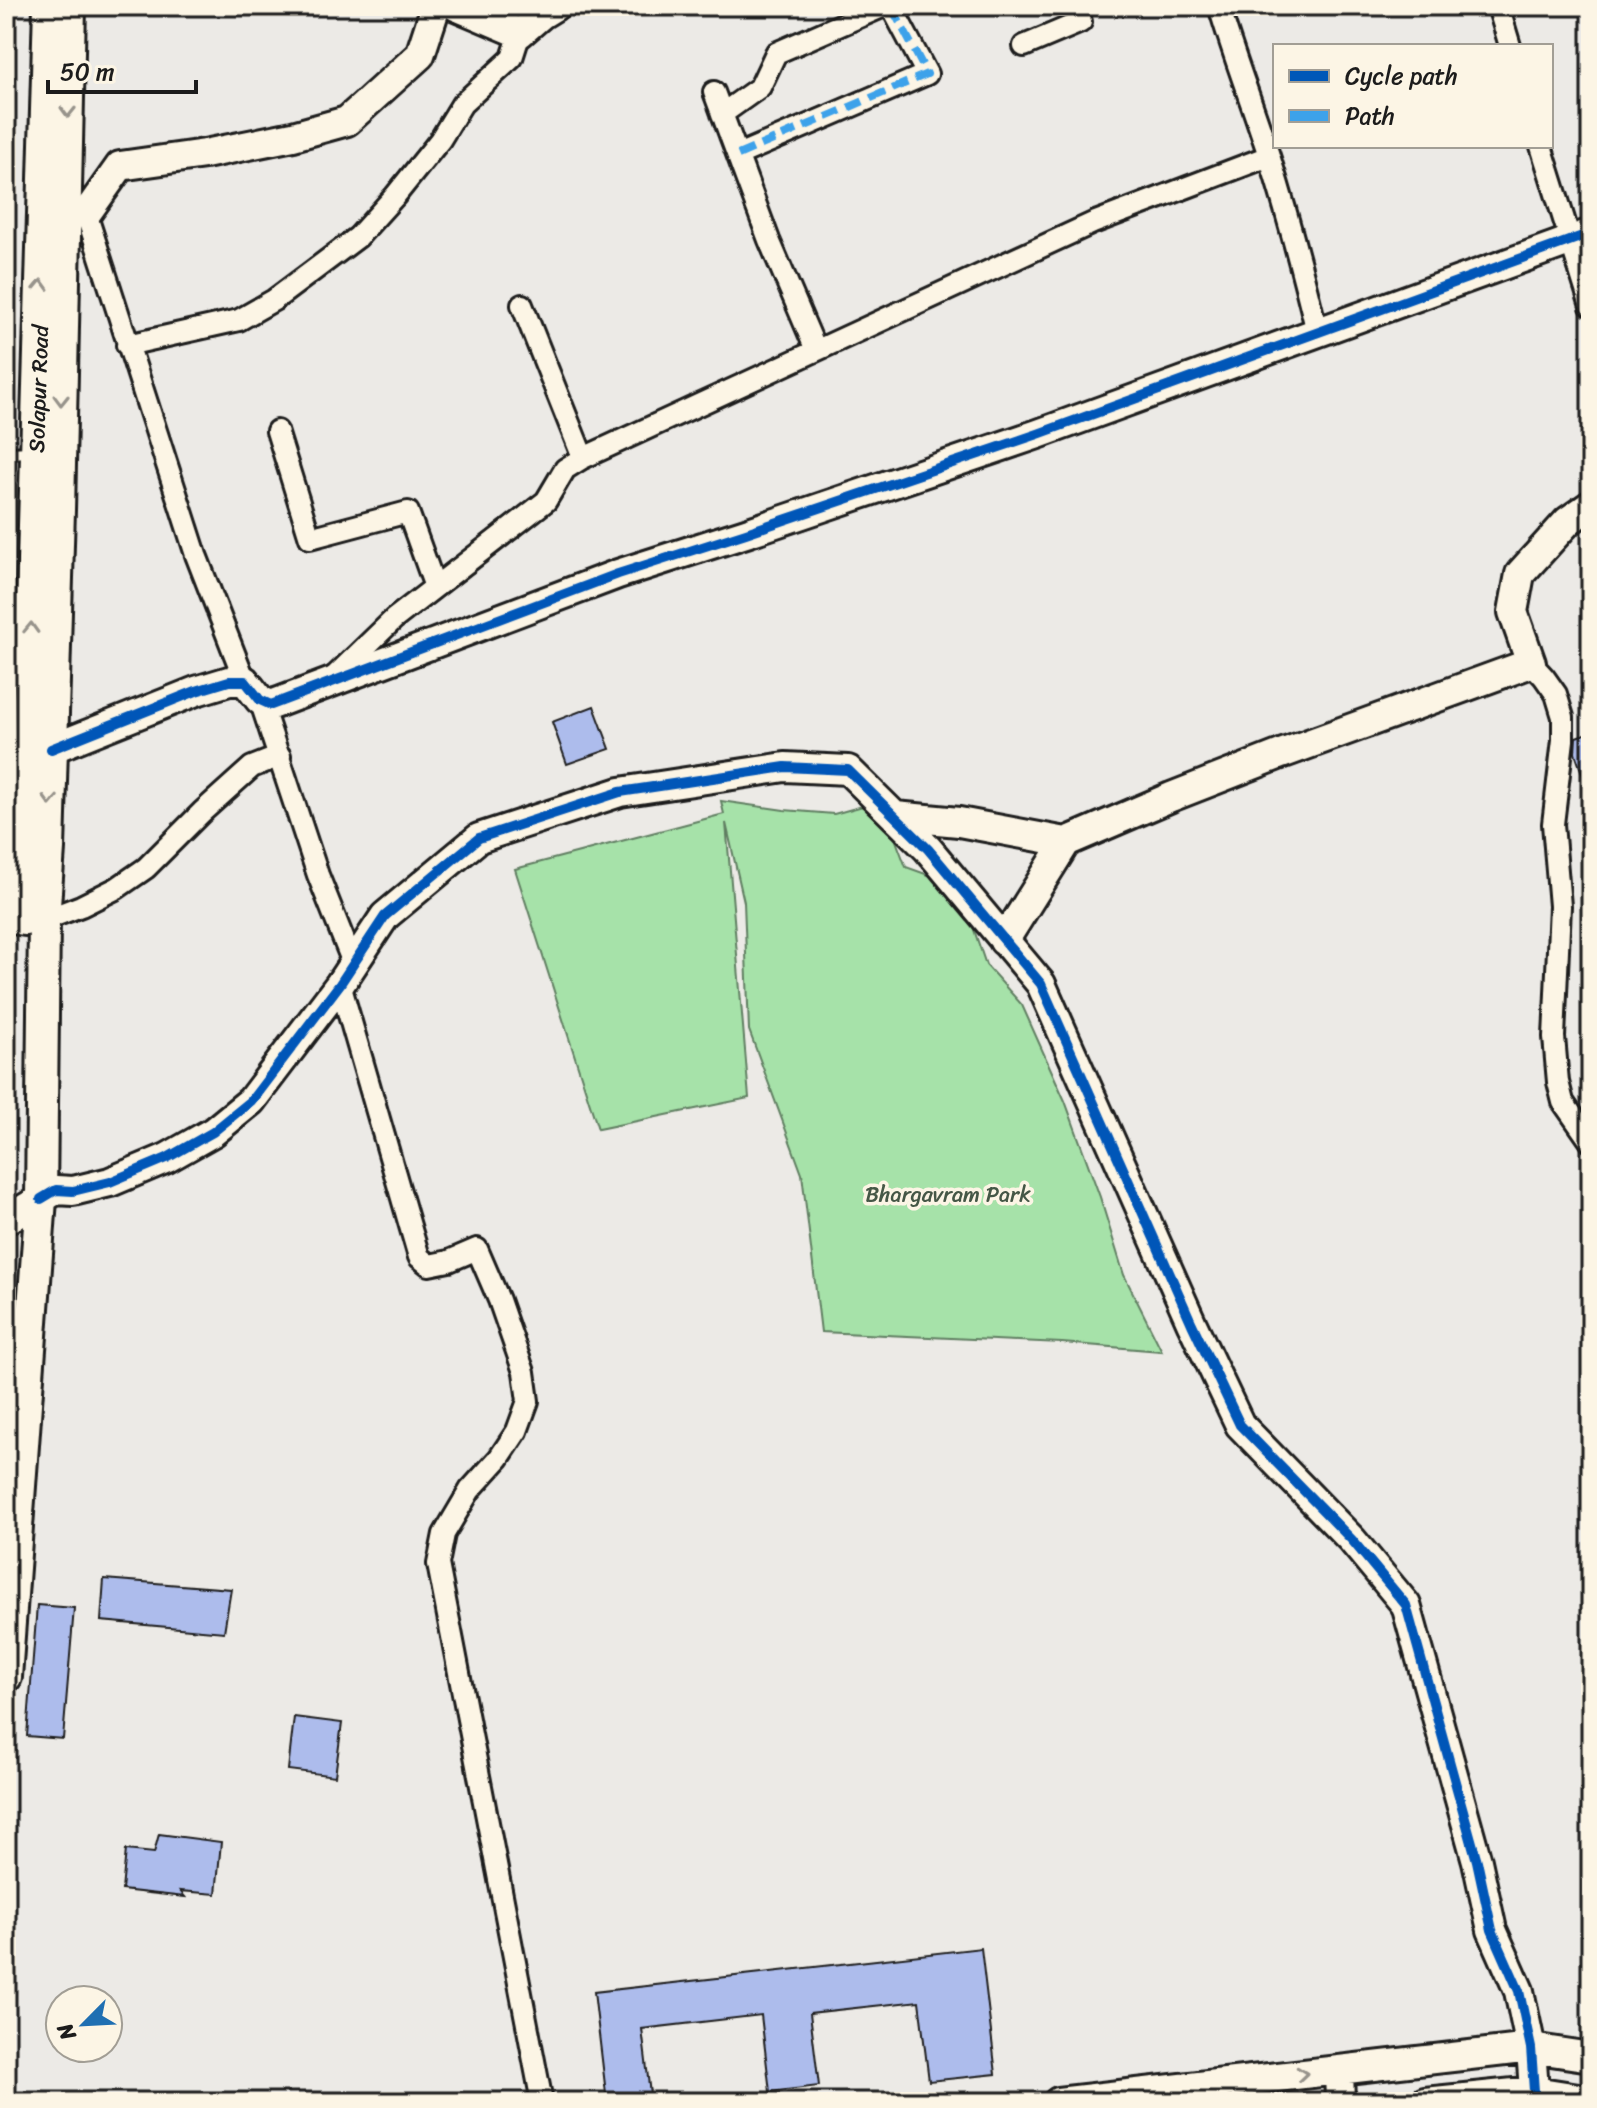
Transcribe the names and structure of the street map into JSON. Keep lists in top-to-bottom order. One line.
{"streets":{"main road":["Solapur Road"]},"parks":["Bhargavram Park"],"legend":["Cycle path","Path"],"scale_bar":"50 m","north":"bottom left"}
